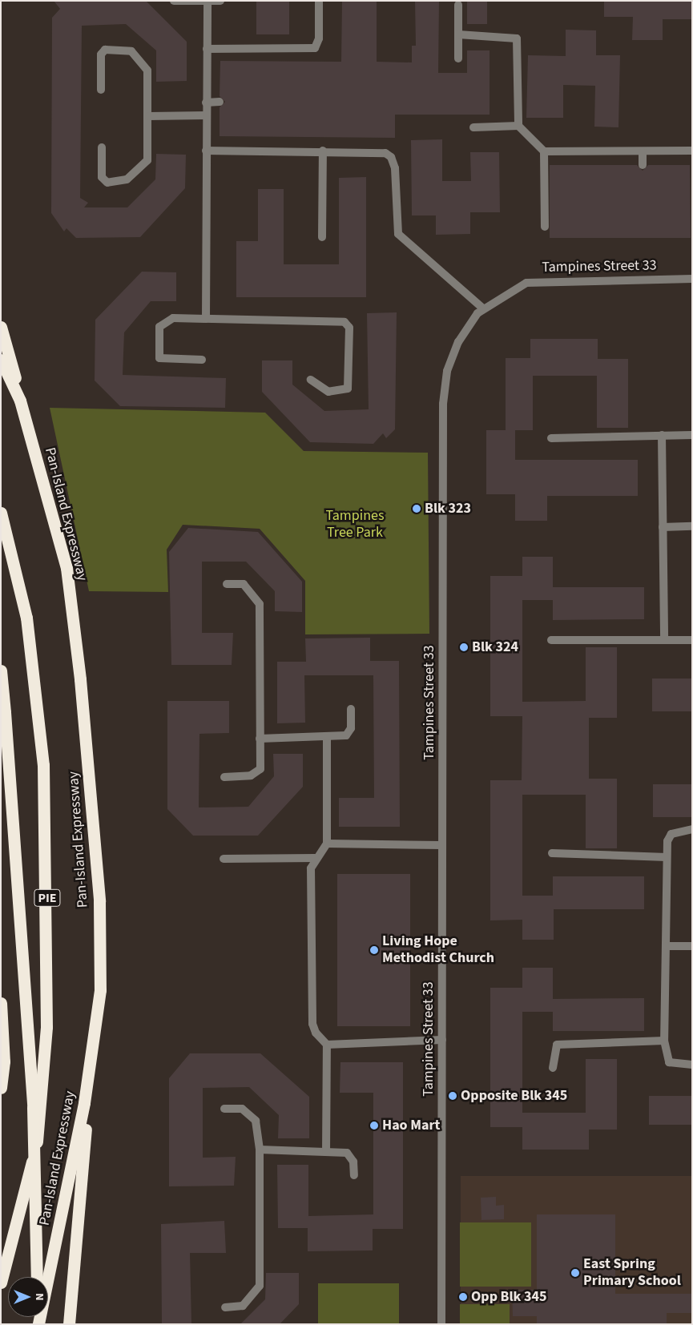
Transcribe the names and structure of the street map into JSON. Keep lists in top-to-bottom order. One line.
{"streets":{"highway":["Pan-Island Expressway","PIE"],"street":["Tampines Street 33"]},"parks":["Tampines Tree Park"],"places":["Blk 323","Blk 324","Living Hope Methodist Church","Opposite Blk 345","Hao Mart","East Spring Primary School","Opp Blk 345"],"north":"right"}
